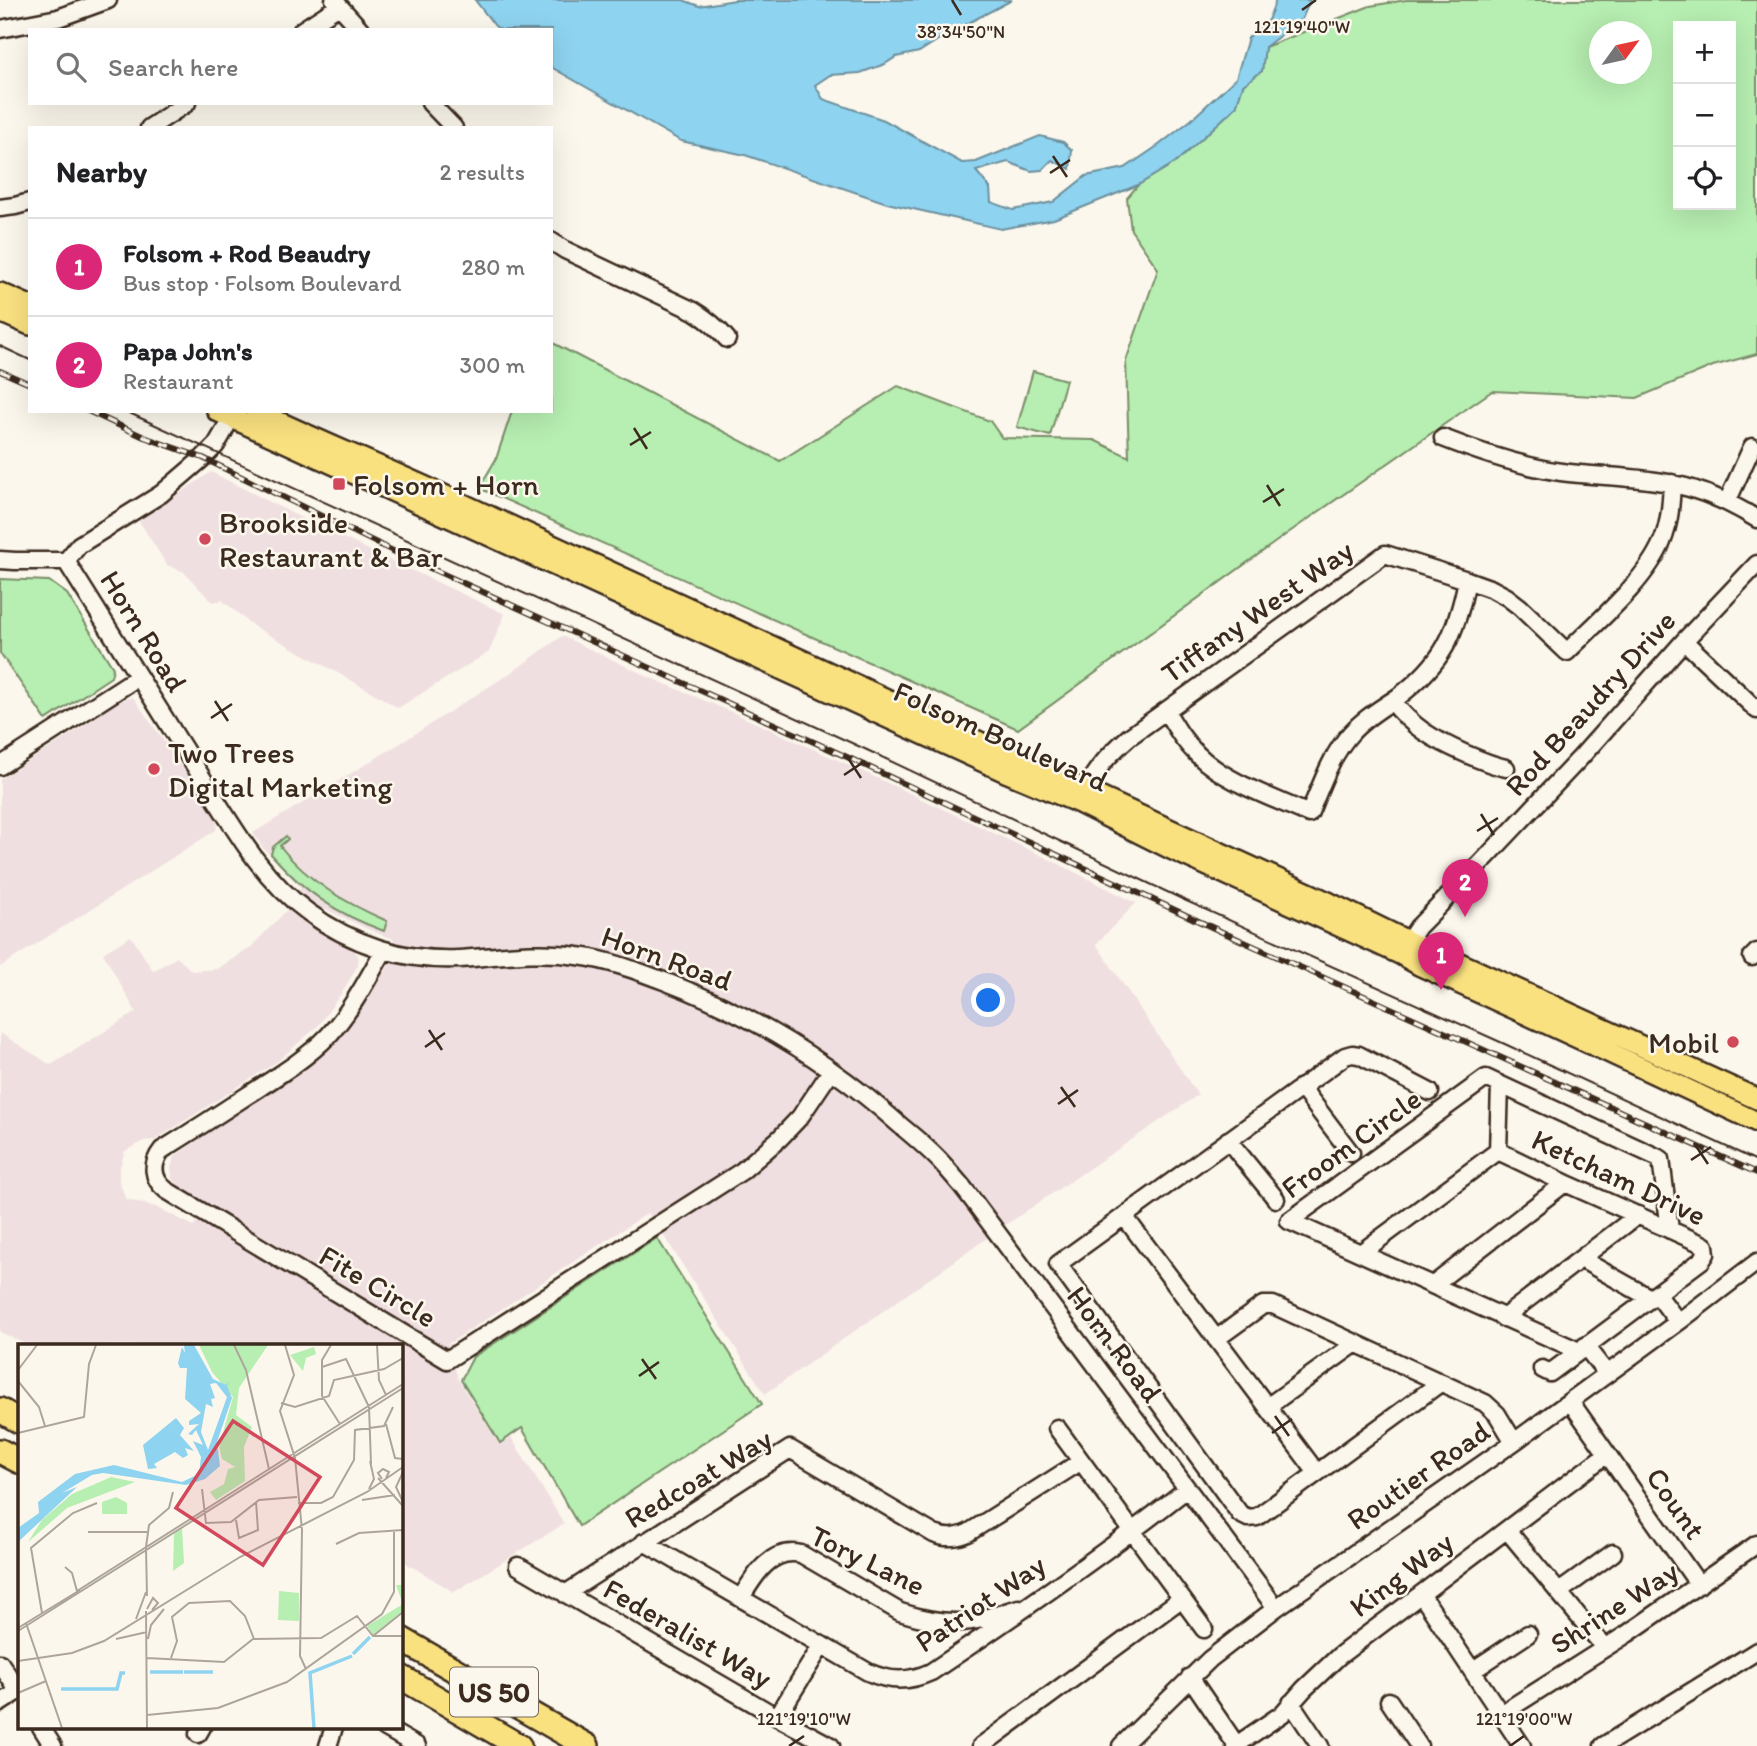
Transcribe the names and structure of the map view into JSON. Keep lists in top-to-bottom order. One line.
{"streets":{"highway":["US 50"],"main road":["Folsom Boulevard"],"street":["Tiffany West Way","Horn Road","Rod Beaudry Drive","Froom Circle","Ketcham Drive","Fite Circle","Routier Road","Redcoat Way","Count","Tory Lane","King Way","Patriot Way","Shrine Way","Federalist Way"]},"crossings":[["Tiffany West Way","Folsom Boulevard"],["Horn Road","Folsom Boulevard"],["Horn Road","Fite Circle"],["Horn Road","Routier Road"],["Horn Road","Patriot Way"],["Rod Beaudry Drive","Folsom Boulevard"],["Froom Circle","Ketcham Drive"],["Routier Road","Count"],["Redcoat Way","Patriot Way"],["Redcoat Way","Federalist Way"],["Count","King Way"],["Count","Shrine Way"],["Tory Lane","Patriot Way"]],"places":{"transit":["Folsom + Horn"],"other":["Brookside Restaurant & Bar","Two Trees Digital Marketing","Mobil"]},"north":"top right","page":{"map_buttons":["+","−"],"search":"Search here","heading":["Nearby","2 results"],"list":[{"mark":"1","name":"Folsom + Rod Beaudry","note":"Bus stop · Folsom Boulevard","value":"280 m"},{"mark":"2","name":"Papa John's","note":"Restaurant","value":"300 m"}],"pins":["2","1"]},"coordinates":["121°19'40\"W","38°34'50\"N","121°19'10\"W","121°19'00\"W"]}
